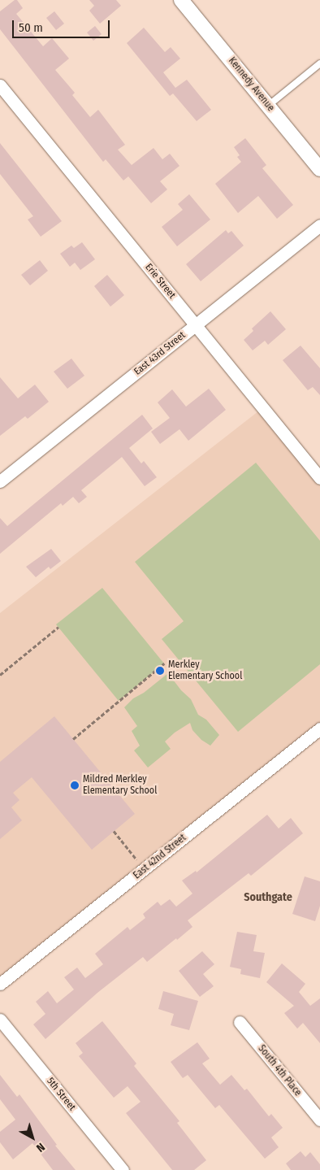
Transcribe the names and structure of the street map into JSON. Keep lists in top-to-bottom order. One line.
{"streets":{"street":["Kennedy Avenue","Erie Street","East 43rd Street","East 42nd Street","South 4th Place","5th Street"]},"crossings":[["Erie Street","East 43rd Street"]],"districts":["Southgate"],"places":["Merkley Elementary School","Mildred Merkley Elementary School"],"scale_bar":"50 m","north":"bottom right"}
